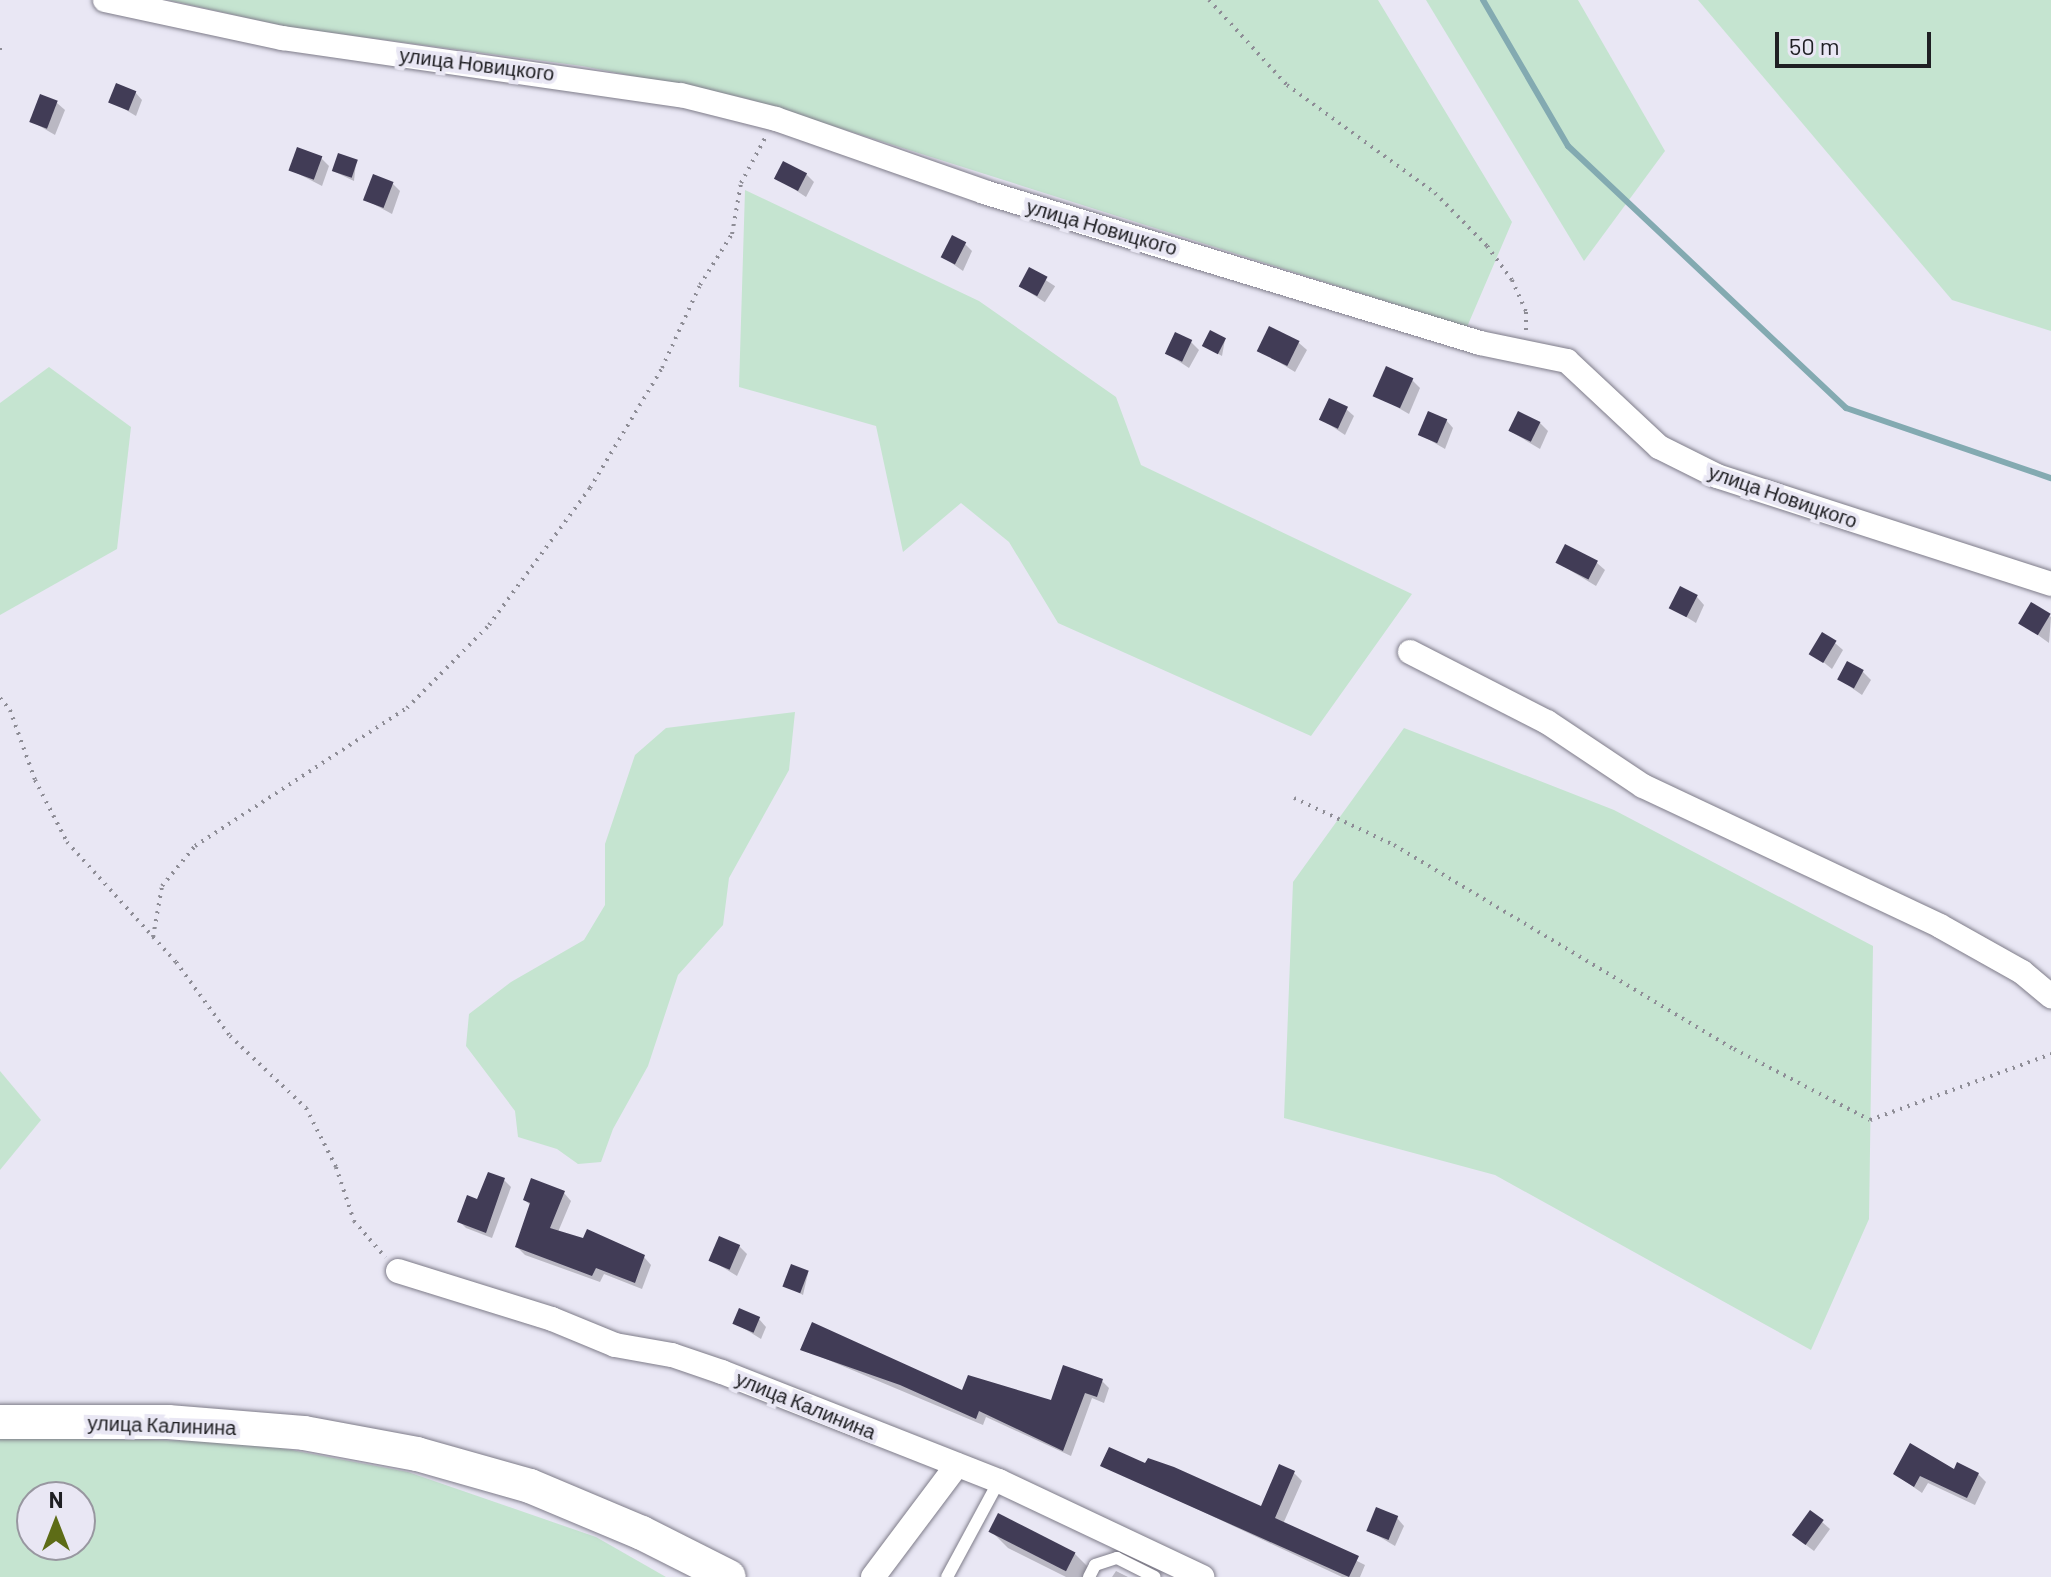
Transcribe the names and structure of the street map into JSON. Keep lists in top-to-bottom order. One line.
{"streets":{"main road":["улица Калинина"],"street":["улица Новицкого"]},"scale_bar":"50 m","north":"top"}
